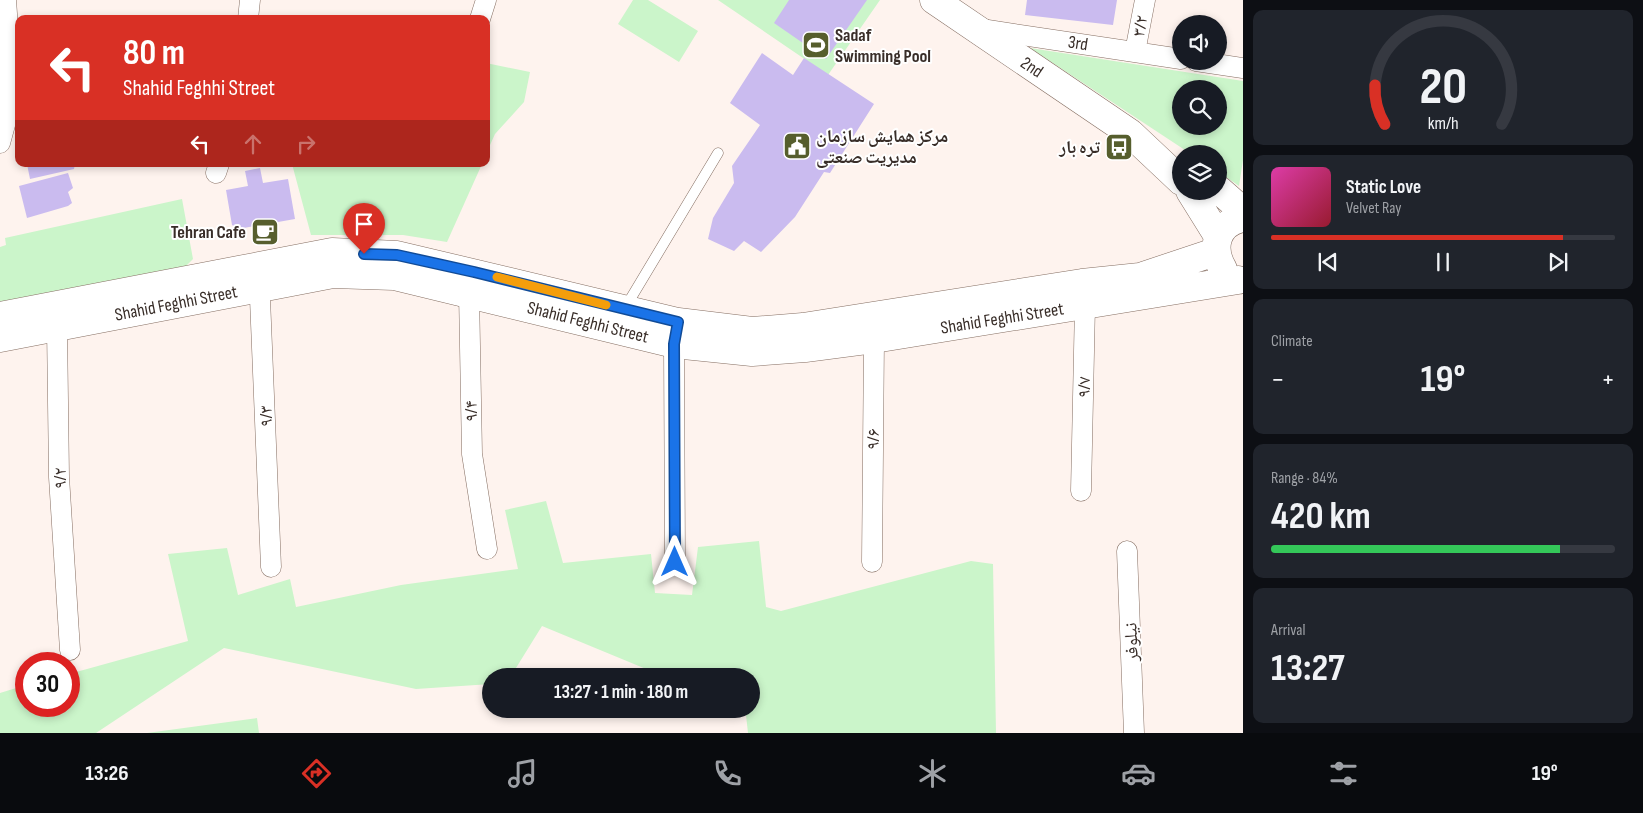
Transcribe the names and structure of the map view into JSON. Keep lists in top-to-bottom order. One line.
{"streets":{"street":["۳/۲","3rd","2nd","Shahid Feghhi Street","۹/۷","۹/۴","۹/۳","۹/۶","۹/۲","نیلوفر"]},"crossings":[["۳/۲","3rd"],["3rd","2nd"],["Shahid Feghhi Street","۹/۷"],["Shahid Feghhi Street","۹/۴"],["Shahid Feghhi Street","۹/۳"],["Shahid Feghhi Street","۹/۶"],["Shahid Feghhi Street","۹/۲"]],"places":{"sports":["Sadaf Swimming Pool"],"public building":["مرکز همایش سازمان مدیریت صنعتی"],"bus stop":["تره بار"],"cafe":["Tehran Cafe"]},"page":{"turn":["80 m","Shahid Feghhi Street"],"song":["Static Love","Velvet Ray"],"tile":["Climate",["Range · 84%","420 km"],["Arrival","13:27"]],"heat":["−","19°","+"],"limit":"30","trip":"13:27 · 1 min · 180 m","tabs":["13:26","19°"],"gauge":["20","km/h"]}}
